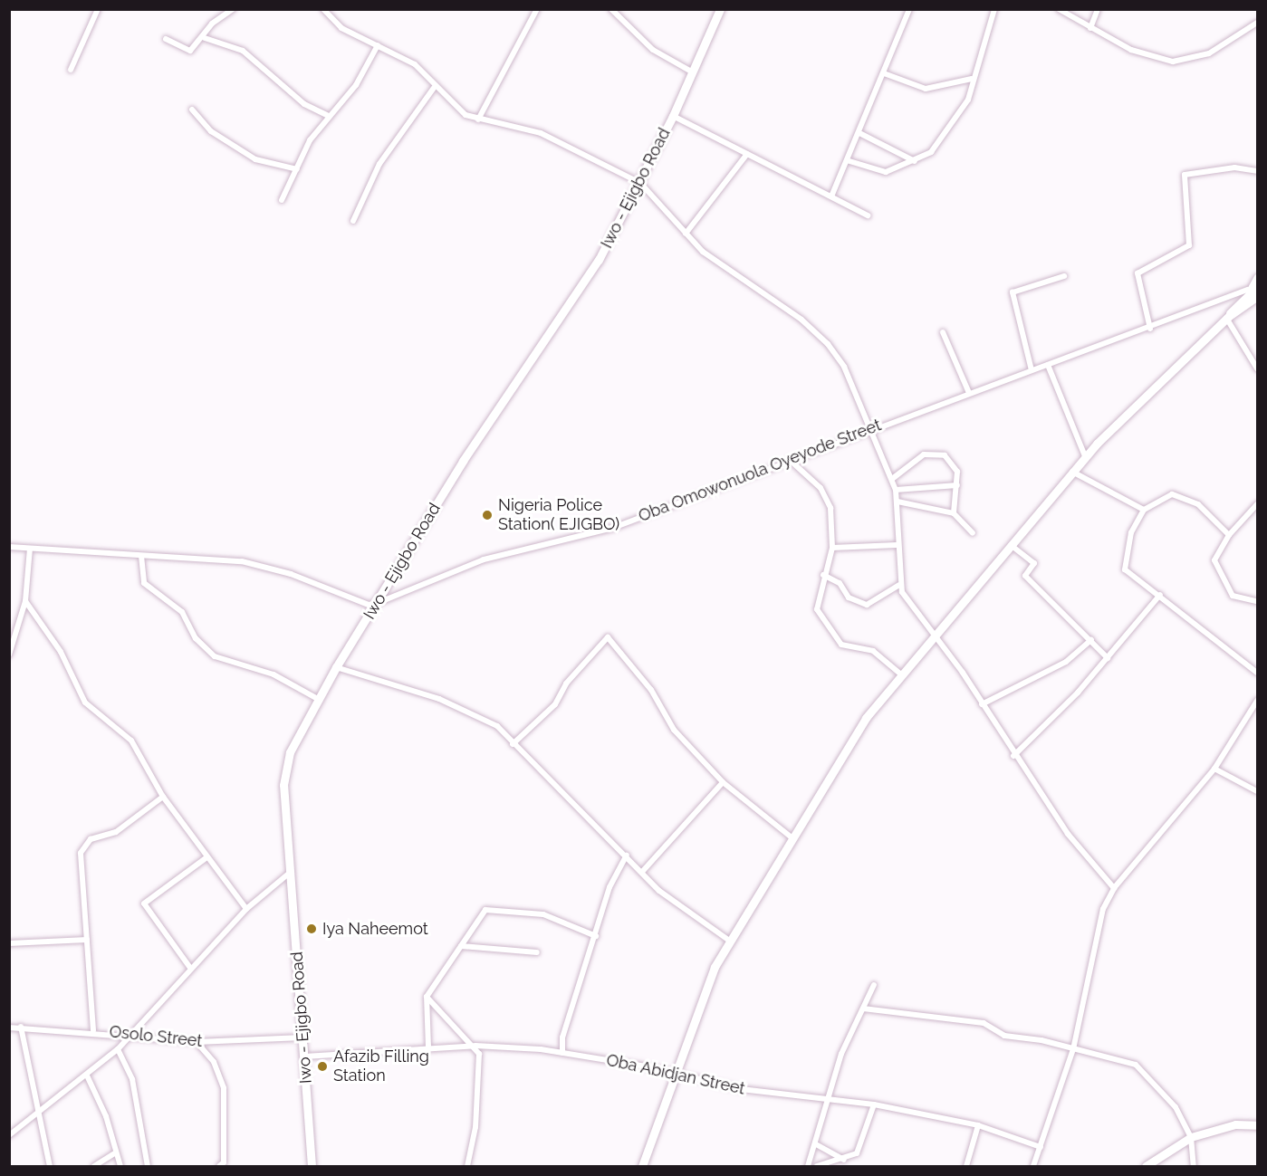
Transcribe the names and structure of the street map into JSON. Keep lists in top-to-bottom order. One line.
{"streets":{"main road":["Iwo - Ejigbo Road"],"street":["Oba Omowonuola Oyeyode Street","Osolo Street","Oba Abidjan Street"]},"crossings":[["Iwo - Ejigbo Road","Oba Omowonuola Oyeyode Street"],["Iwo - Ejigbo Road","Osolo Street"],["Iwo - Ejigbo Road","Oba Abidjan Street"]],"places":["Nigeria Police Station( EJIGBO)","Iya Naheemot","Afazib Filling Station"]}
